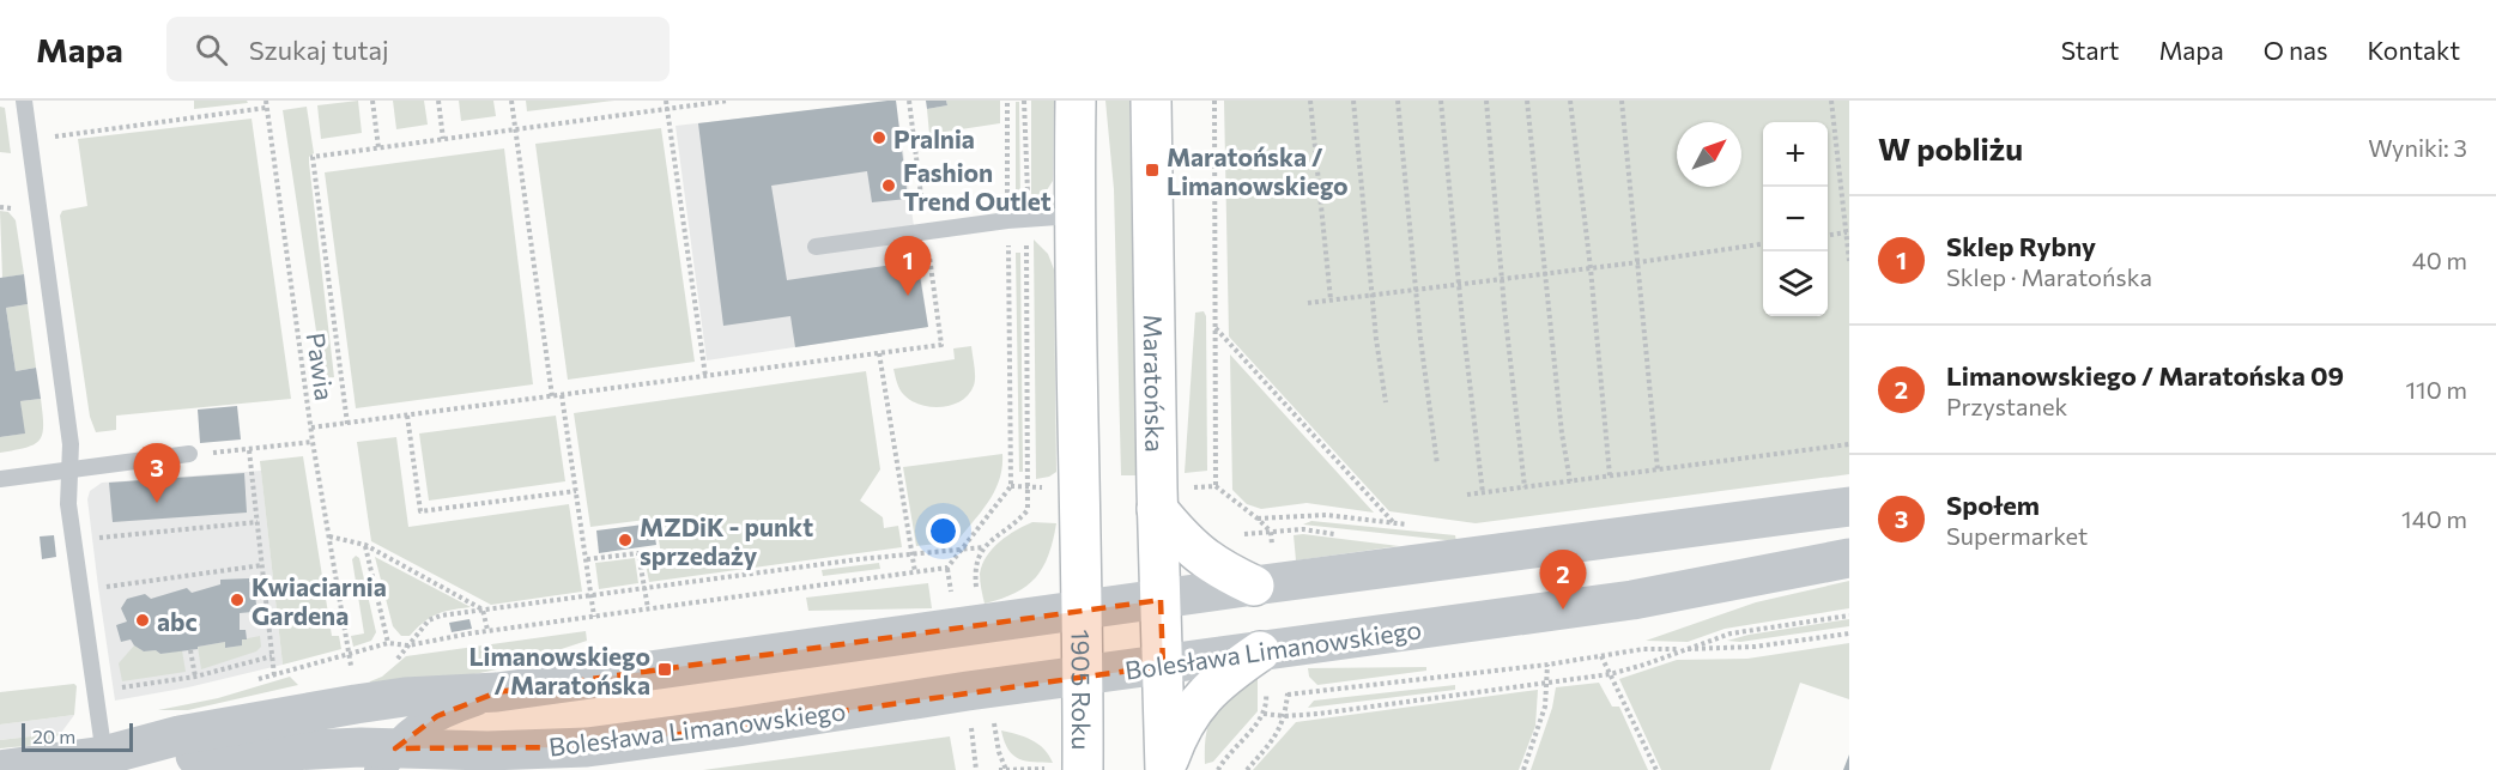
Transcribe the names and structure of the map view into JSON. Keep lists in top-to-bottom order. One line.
{"streets":{"main road":["Maratońska","1905 Roku"],"street":["Bolesława Limanowskiego"],"path":["Pawia"]},"crossings":[["Maratońska","Bolesława Limanowskiego"],["Bolesława Limanowskiego","1905 Roku"]],"places":{"other":["Pralnia","Fashion Trend Outlet","MZDiK - punkt sprzedaży","Kwiaciarnia Gardena","abc"],"transit":["Maratońska / Limanowskiego","Limanowskiego / Maratońska"]},"scale_bar":"20 m","north":"top right","page":{"header":"Mapa","search":"Szukaj tutaj","nav":["Start","Mapa","O nas","Kontakt"],"heading":["W pobliżu","Wyniki: 3"],"map_buttons":["+","−"],"list":[{"mark":"1","name":"Sklep Rybny","note":"Sklep · Maratońska","value":"40 m"},{"mark":"2","name":"Limanowskiego / Maratońska 09","note":"Przystanek","value":"110 m"},{"mark":"3","name":"Społem","note":"Supermarket","value":"140 m"}],"pins":["1","3","2"],"scale":"20 m"}}
